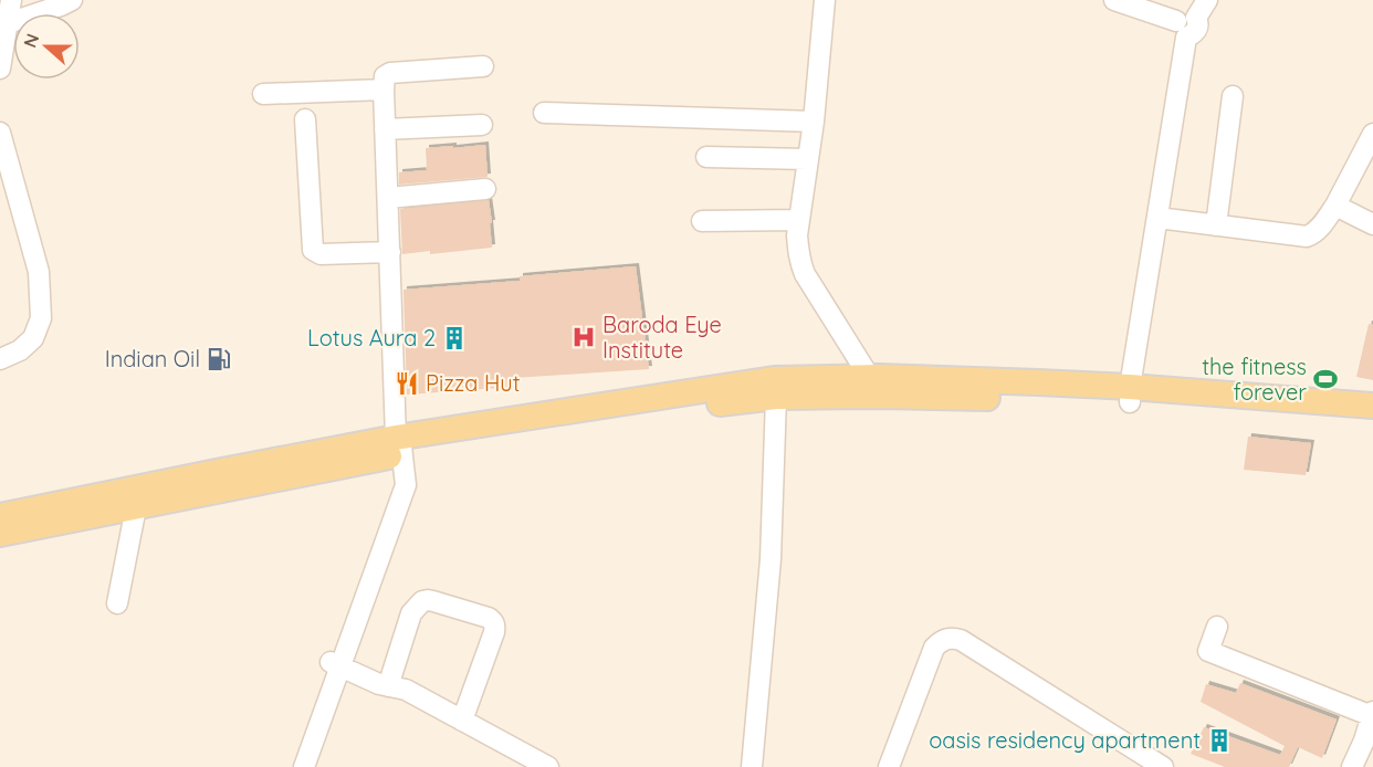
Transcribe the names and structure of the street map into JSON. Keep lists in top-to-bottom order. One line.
{"places":{"hospital":["Baroda Eye Institute"],"building":["Lotus Aura 2","oasis residency apartment"],"fuel station":["Indian Oil"],"sports":["the fitness forever"],"restaurant":["Pizza Hut"]},"north":"left"}
